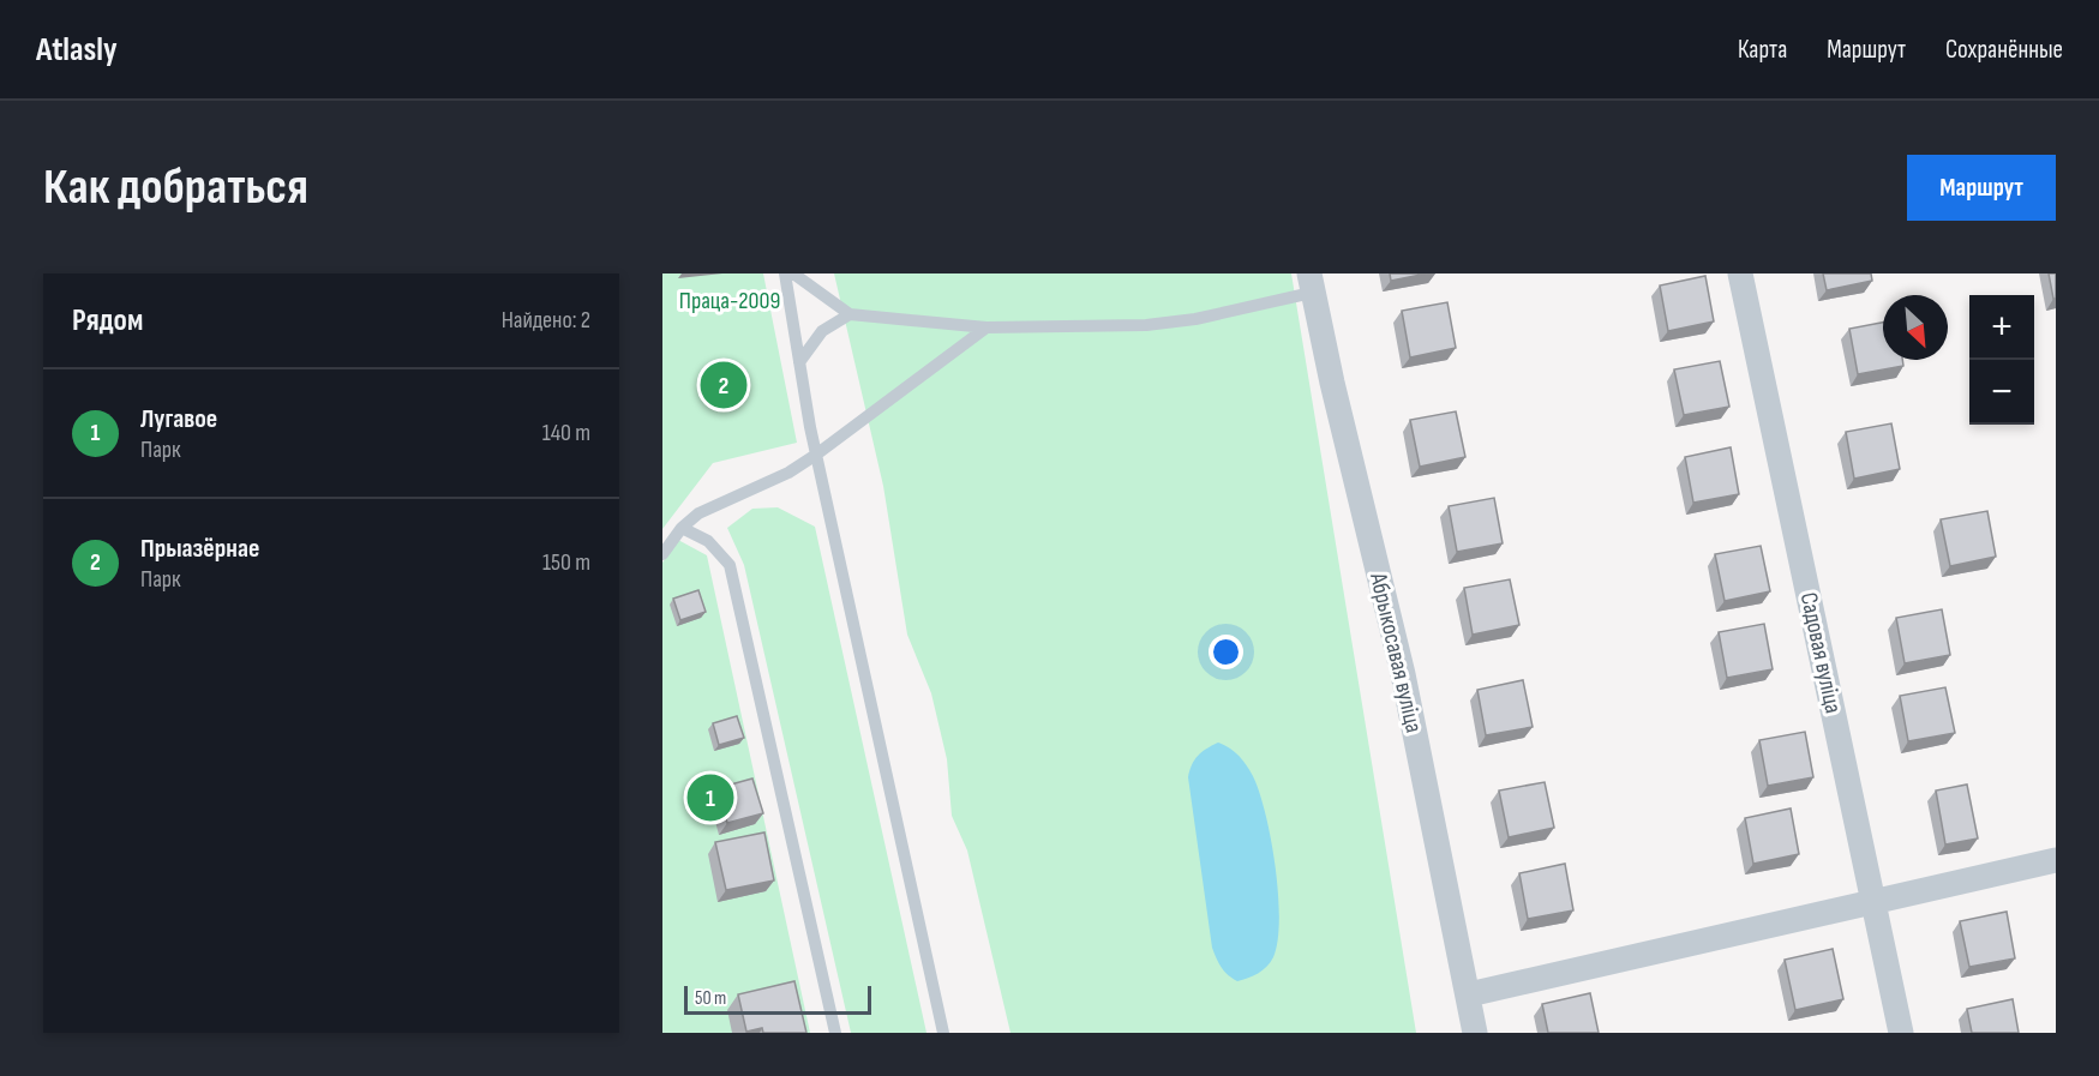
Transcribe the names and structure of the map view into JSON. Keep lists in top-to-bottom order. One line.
{"streets":{"street":["Абрыкосавая вуліца","Садовая вуліца"]},"parks":["Праца-2009"],"scale_bar":"50 m","north":"bottom right","page":{"header":"Atlasly","nav":["Карта","Маршрут","Сохранённые"],"buttons":"Маршрут","title":"Как добраться","heading":["Рядом","Найдено: 2"],"map_buttons":["+","−"],"pins":["2","1"],"list":[{"mark":"1","name":"Лугавое","note":"Парк","value":"140 m"},{"mark":"2","name":"Прыазёрнае","note":"Парк","value":"150 m"}],"scale":"50 m"}}
